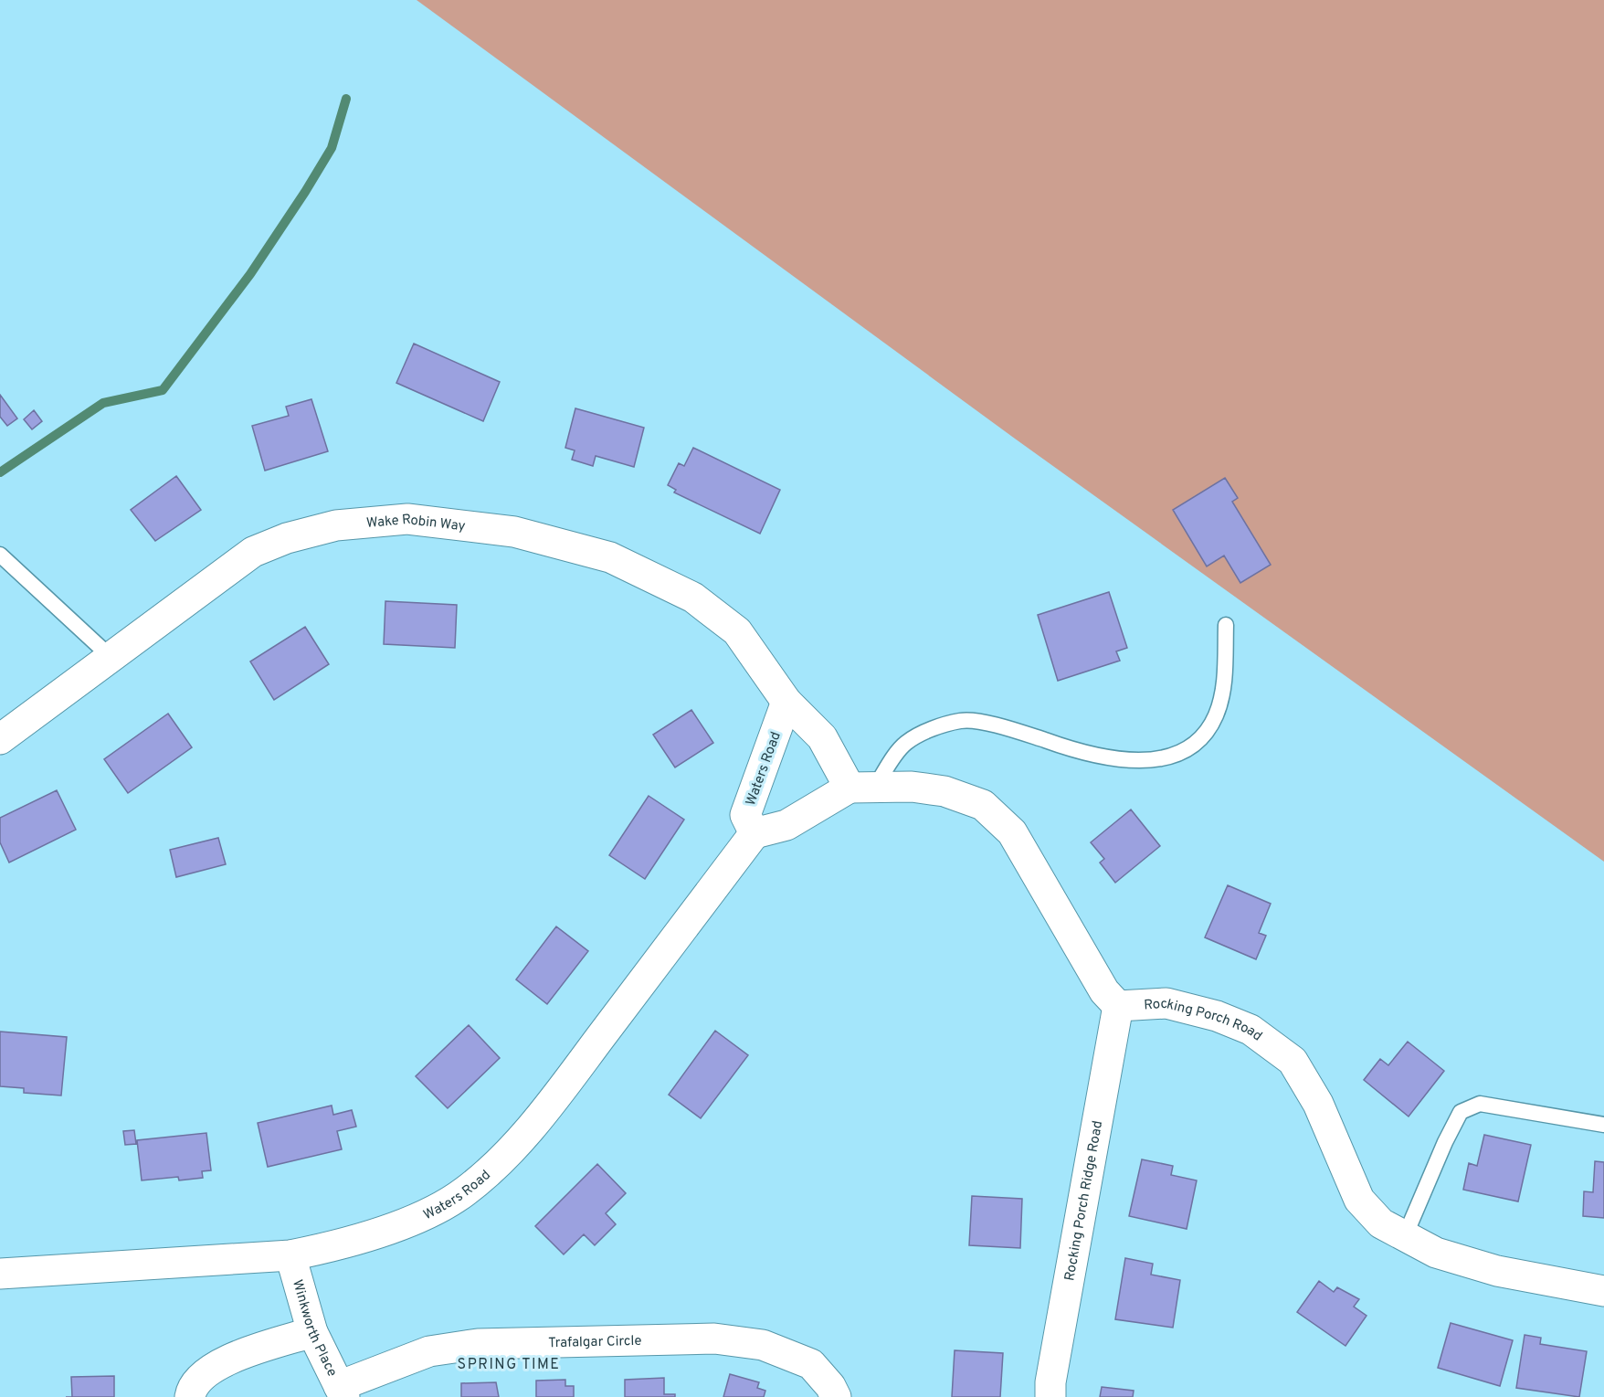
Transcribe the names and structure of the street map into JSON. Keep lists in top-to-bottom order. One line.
{"streets":{"street":["Wake Robin Way","Waters Road","Rocking Porch Road","Rocking Porch Ridge Road","Winkworth Place","Trafalgar Circle"]},"crossings":[["Wake Robin Way","Waters Road"],["Waters Road","Winkworth Place"],["Rocking Porch Road","Rocking Porch Ridge Road"],["Winkworth Place","Trafalgar Circle"]],"districts":["SPRING TIME"]}
